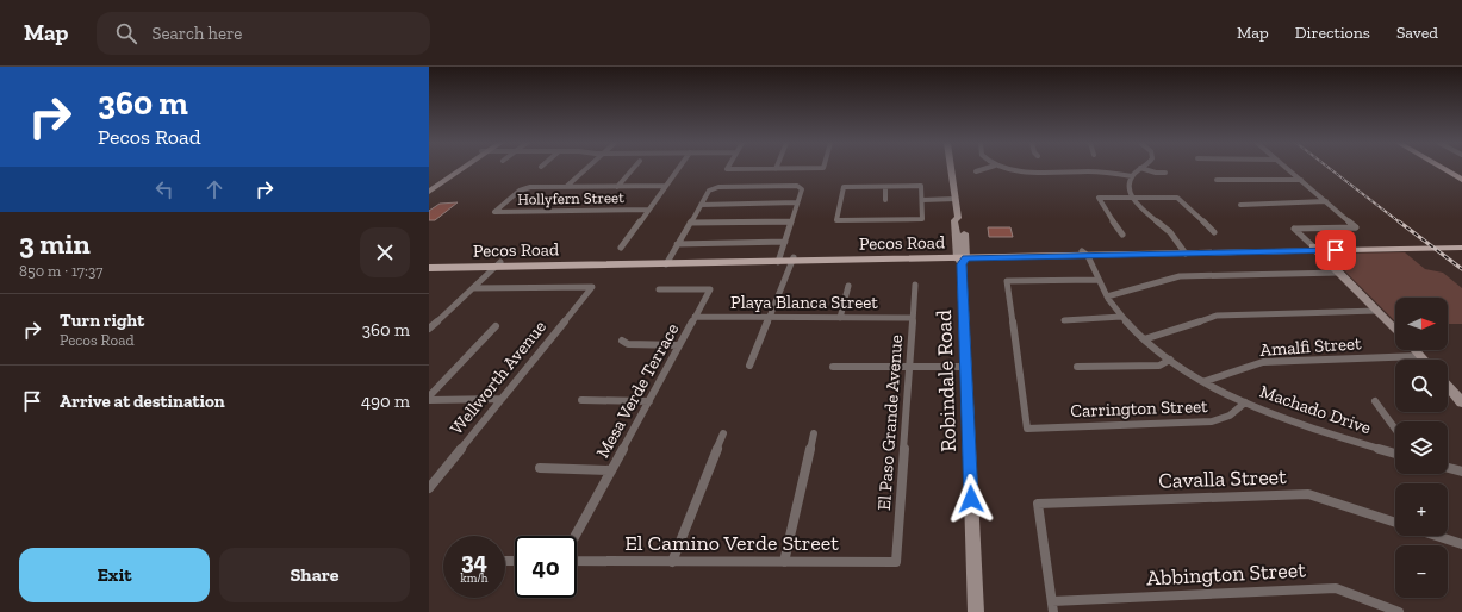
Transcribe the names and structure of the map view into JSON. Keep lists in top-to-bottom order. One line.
{"streets":{"main road":["Pecos Road"],"street":["Hollyfern Street","Playa Blanca Street","Amalfi Street","Wellworth Avenue","Robindale Road","Mesa Verde Terrace","Carrington Street","Machado Drive","El Paso Grande Avenue","Cavalla Street","El Camino Verde Street","Abbington Street"]},"crossings":[["Pecos Road","Robindale Road"],["Pecos Road","Machado Drive"],["Playa Blanca Street","Mesa Verde Terrace"],["Playa Blanca Street","El Paso Grande Avenue"],["Amalfi Street","Machado Drive"],["Carrington Street","Machado Drive"],["El Paso Grande Avenue","El Camino Verde Street"],["Cavalla Street","Abbington Street"]],"north":"right","page":{"header":"Map","search":"Search here","nav":["Map","Directions","Saved"],"turn":["360 m","Pecos Road"],"heading":["3 min","850 m · 17:37"],"list":[{"name":"Turn right","note":"Pecos Road","value":"360 m"},{"name":"Arrive at destination","value":"490 m"}],"map_buttons":["+","−"],"speed":"34 km/h","limit":"40","buttons":["Exit","Share"]}}
